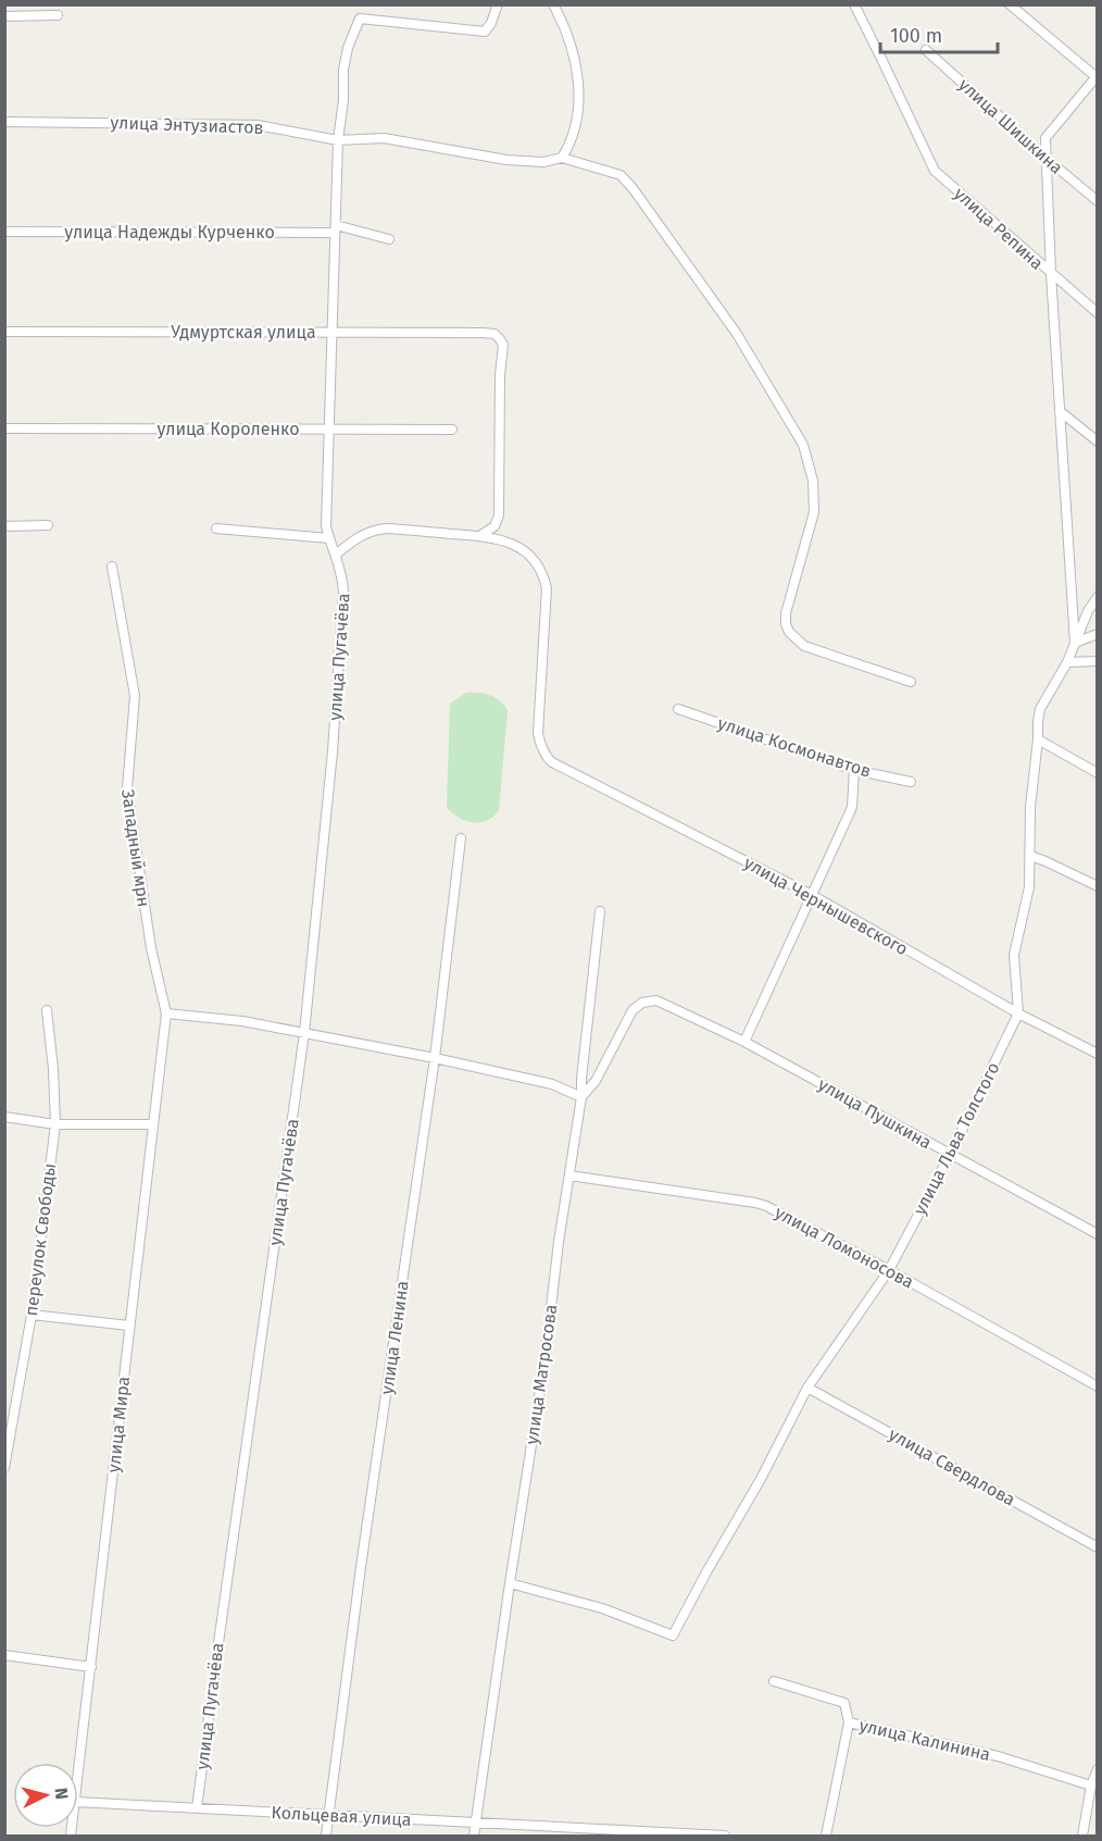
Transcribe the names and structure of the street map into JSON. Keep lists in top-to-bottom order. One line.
{"streets":{"street":["улица Энтузиастов","улица Шишкина","улица Репина","улица Надежды Курченко","Удмуртская улица","улица Короленко","улица Пугачёва","улица Космонавтов","Западный мрн","улица Чернышевского","улица Пушкина","улица Льва Толстого","переулок Свободы","улица Ломоносова","улица Ленина","улица Матросова","улица Мира","улица Свердлова","улица Калинина","Кольцевая улица"]},"crossings":[["улица Энтузиастов","улица Пугачёва"],["улица Надежды Курченко","улица Пугачёва"],["Удмуртская улица","улица Пугачёва"],["Удмуртская улица","улица Чернышевского"],["улица Короленко","улица Пугачёва"],["улица Пугачёва","Кольцевая улица"],["Западный мрн","улица Мира"],["улица Чернышевского","улица Льва Толстого"],["улица Пушкина","улица Льва Толстого"],["улица Пушкина","улица Матросова"],["улица Льва Толстого","улица Ломоносова"],["улица Льва Толстого","улица Матросова"],["улица Льва Толстого","улица Свердлова"],["улица Ломоносова","улица Матросова"],["улица Ленина","Кольцевая улица"],["улица Матросова","Кольцевая улица"]],"scale_bar":"100 m","north":"right"}
